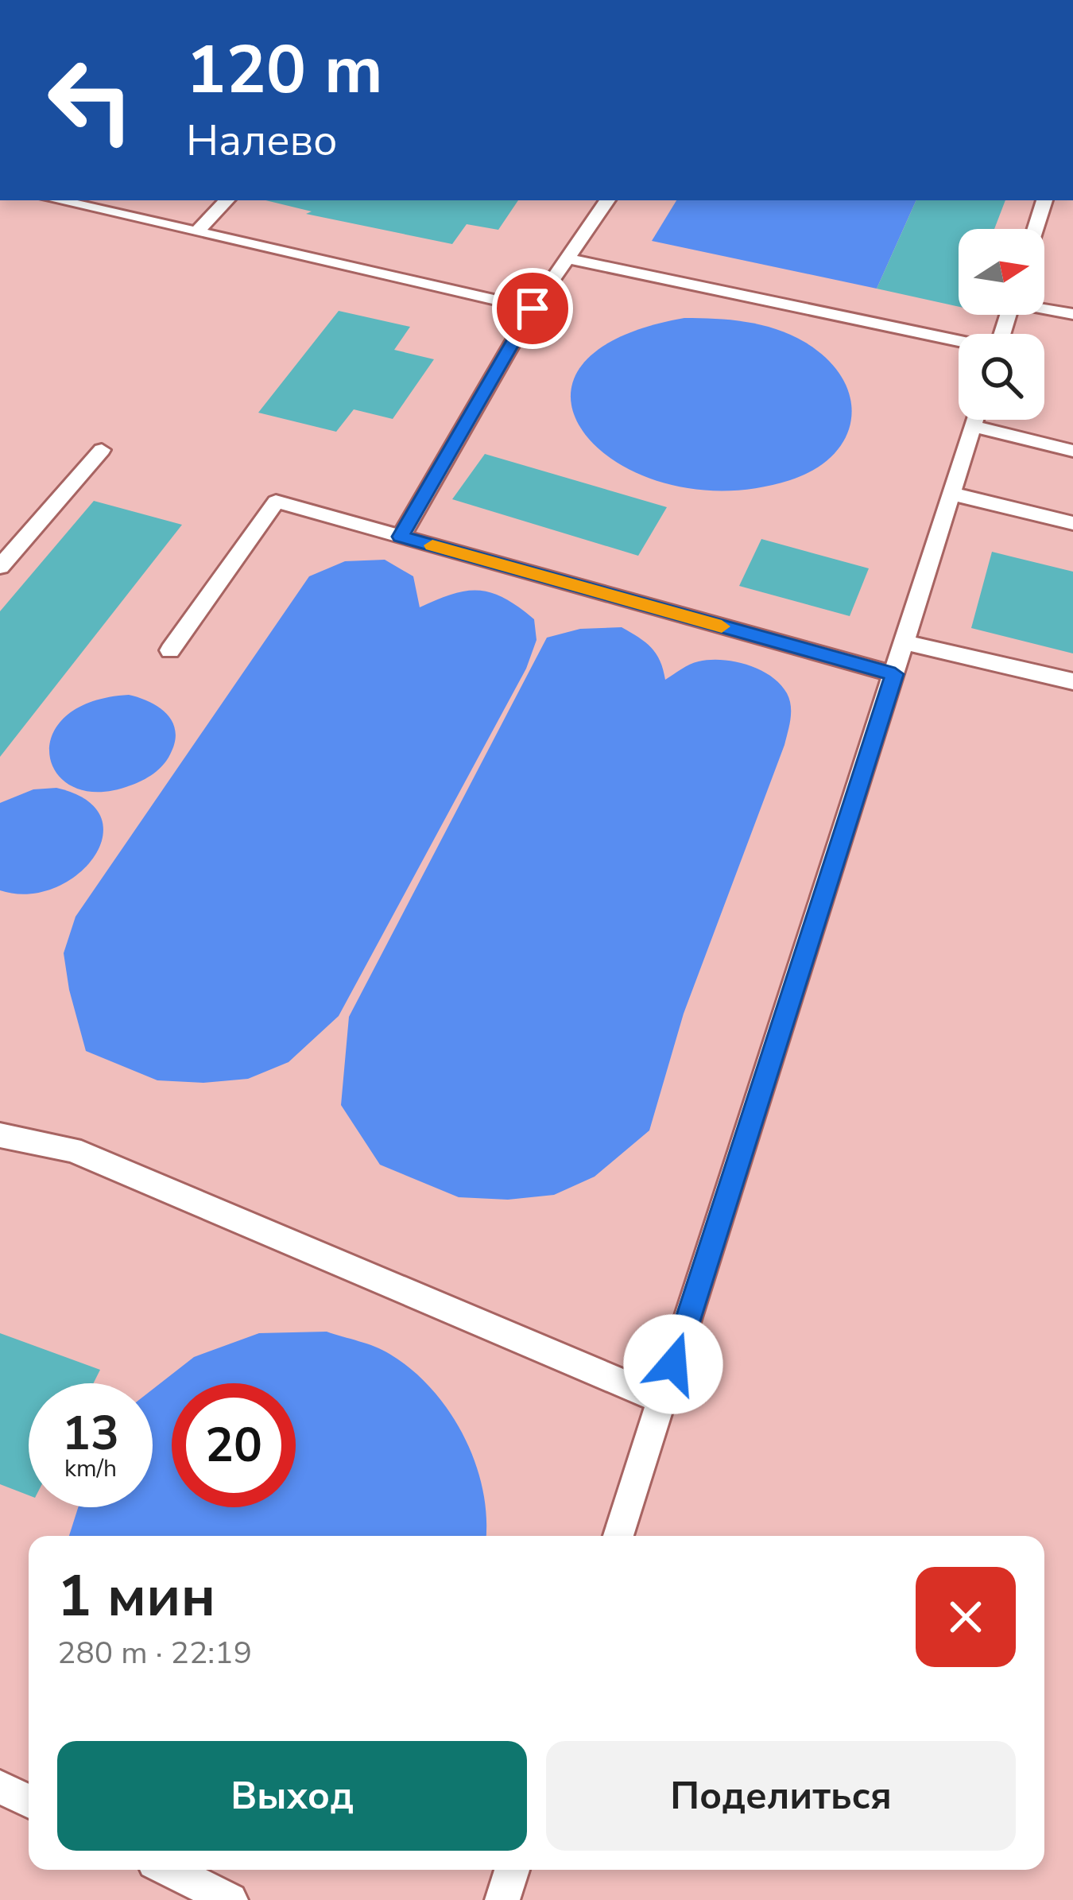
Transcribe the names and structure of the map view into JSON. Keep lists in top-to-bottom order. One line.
{"north":"right","page":{"turn":["120 m","Налево"],"speed":"13 km/h","limit":"20","heading":["1 мин","280 m · 22:19"],"buttons":["Выход","Поделиться"]}}
